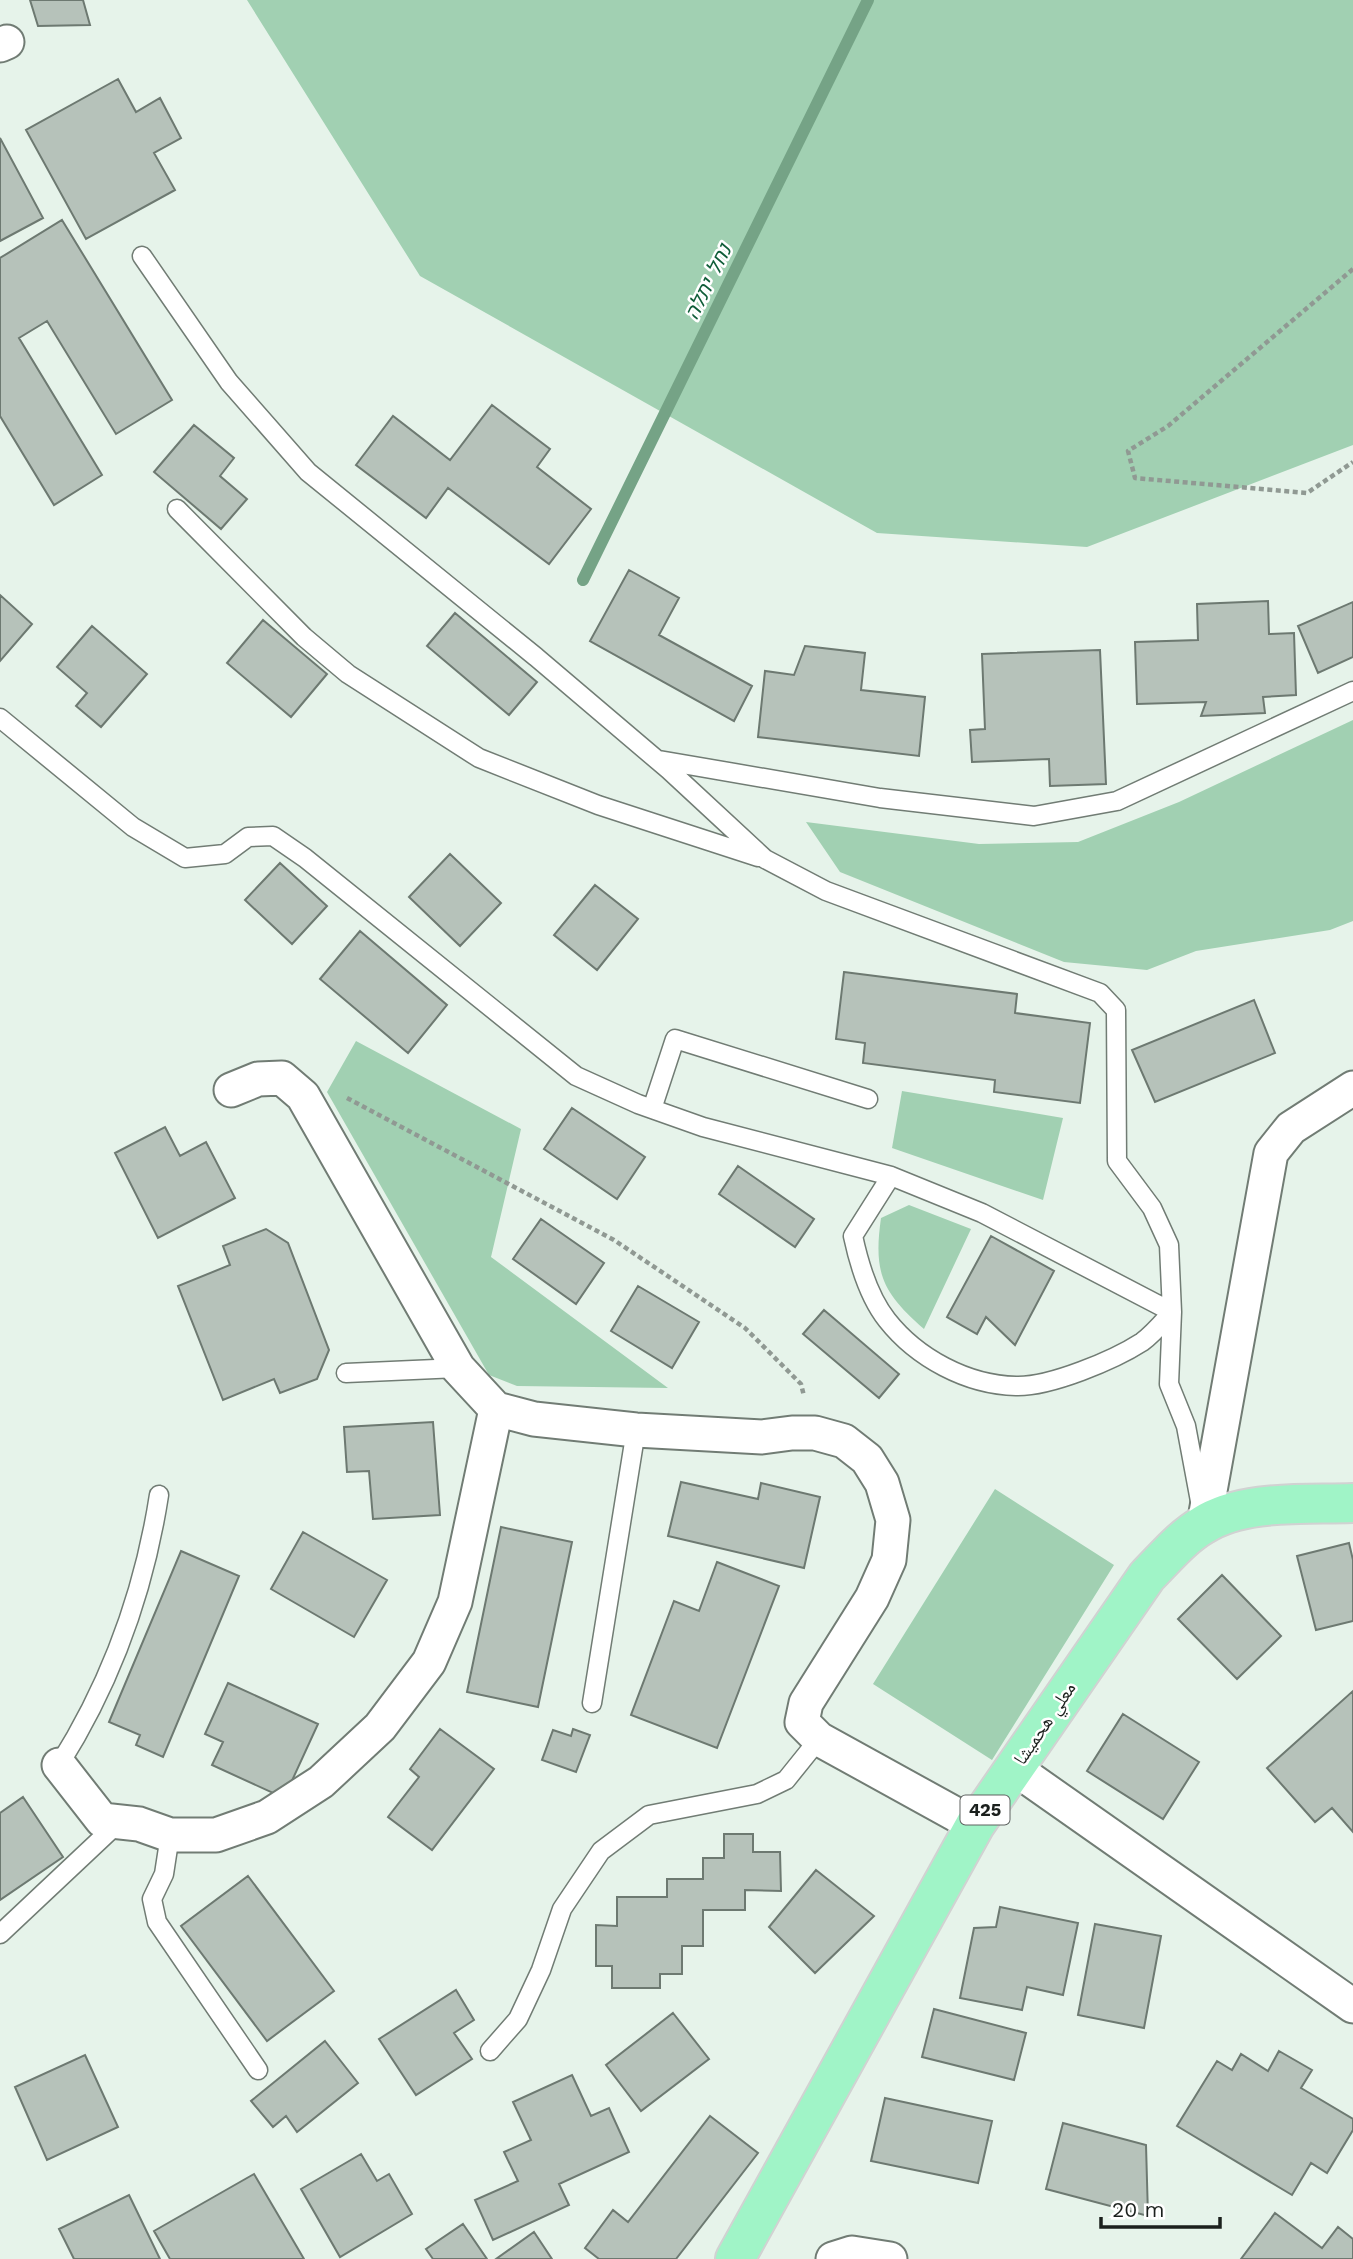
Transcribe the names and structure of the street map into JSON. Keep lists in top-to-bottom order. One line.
{"streets":{"main road":["معلي هحميشا","425"]},"water":["נחל יתלה"],"scale_bar":"20 m"}
